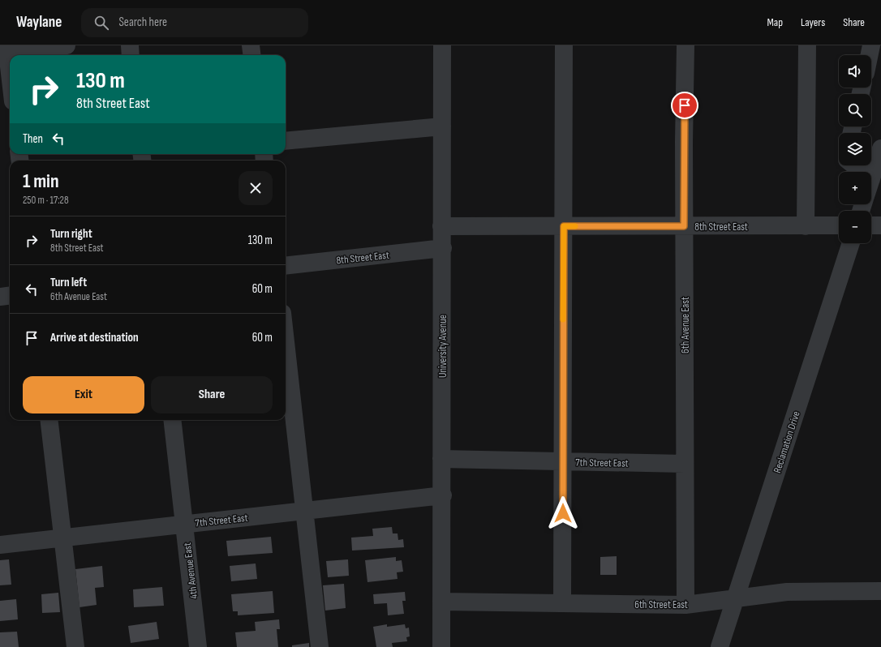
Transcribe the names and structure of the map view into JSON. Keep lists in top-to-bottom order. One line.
{"streets":{"street":["8th Street East","6th Avenue East","University Avenue","Reclamation Drive","7th Street East","4th Avenue East","6th Street East"]},"crossings":[["8th Street East","6th Avenue East"],["8th Street East","University Avenue"],["6th Avenue East","7th Street East"],["6th Avenue East","6th Street East"],["University Avenue","7th Street East"],["University Avenue","6th Street East"],["Reclamation Drive","6th Street East"],["7th Street East","4th Avenue East"]],"page":{"header":"Waylane","search":"Search here","nav":["Map","Layers","Share"],"map_buttons":["+","−"],"turn":["130 m","8th Street East"],"then":"Then","heading":["1 min","250 m · 17:28"],"list":[{"name":"Turn right","note":"8th Street East","value":"130 m"},{"name":"Turn left","note":"6th Avenue East","value":"60 m"},{"name":"Arrive at destination","value":"60 m"}],"buttons":["Exit","Share"]}}
